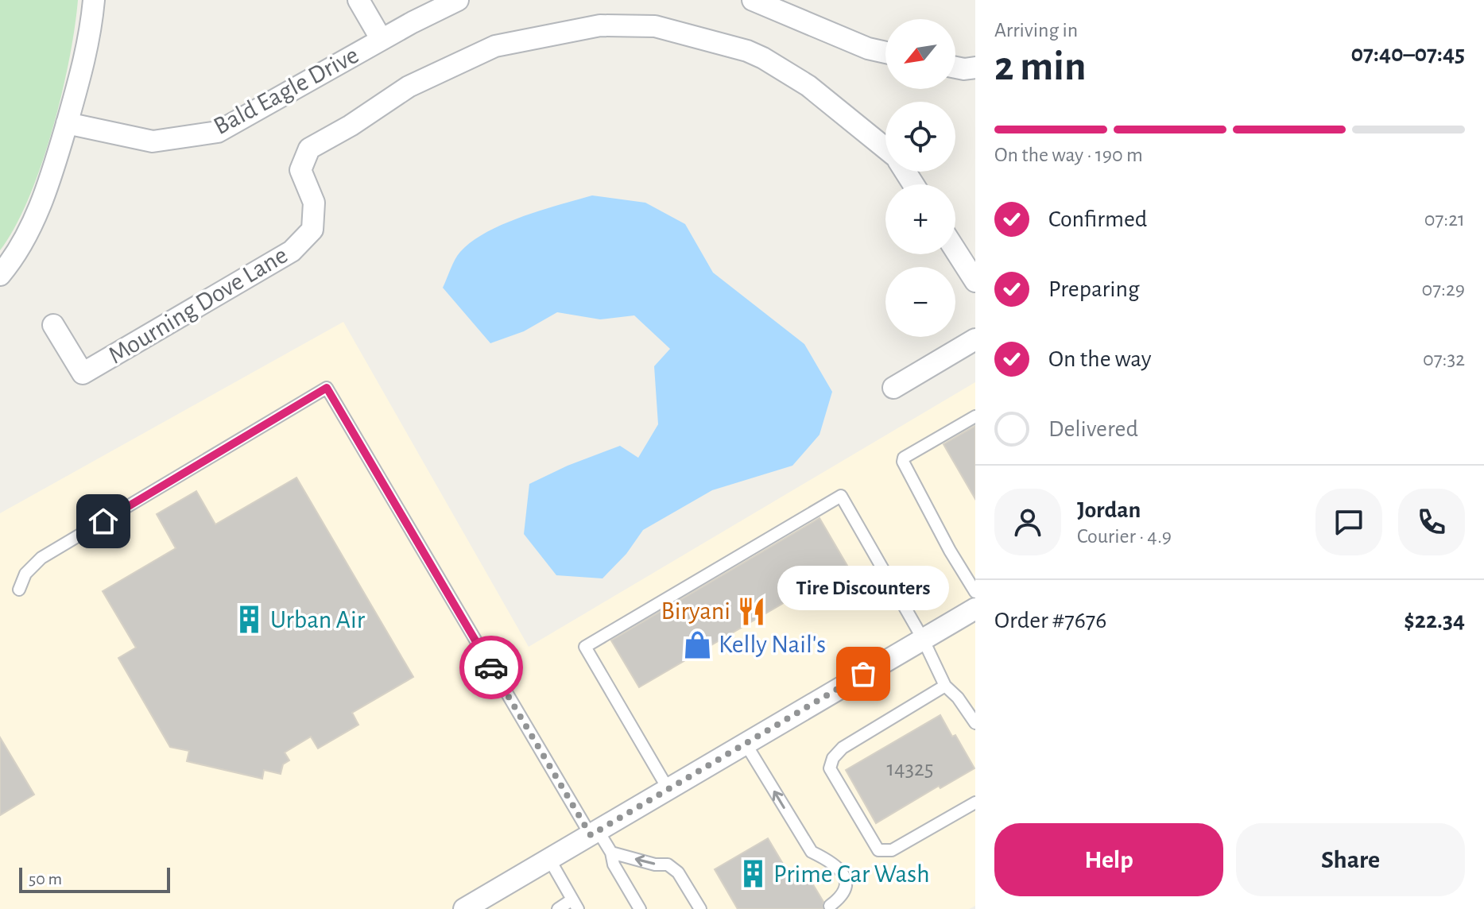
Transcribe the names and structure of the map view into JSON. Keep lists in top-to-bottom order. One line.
{"streets":{"street":["Bald Eagle Drive","Mourning Dove Lane"]},"places":{"restaurant":["Biryani"],"building":["Urban Air","Prime Car Wash"],"shop":["Kelly Nail's"],"other":["Tire Discounters"]},"house_numbers":["14325"],"scale_bar":"50 m","north":"bottom left","page":{"heading":["2 min","Arriving in","07:40–07:45"],"panel":["Jordan","Courier · 4.9","Order #7676","$22.34"],"map_buttons":["+","−"],"bar":"On the way · 190 m","list":[["Confirmed","07:21"],["Preparing","07:29"],["On the way","07:32"],"Delivered"],"bubble":"Tire Discounters","buttons":["Help","Share"],"scale":"50 m"}}
